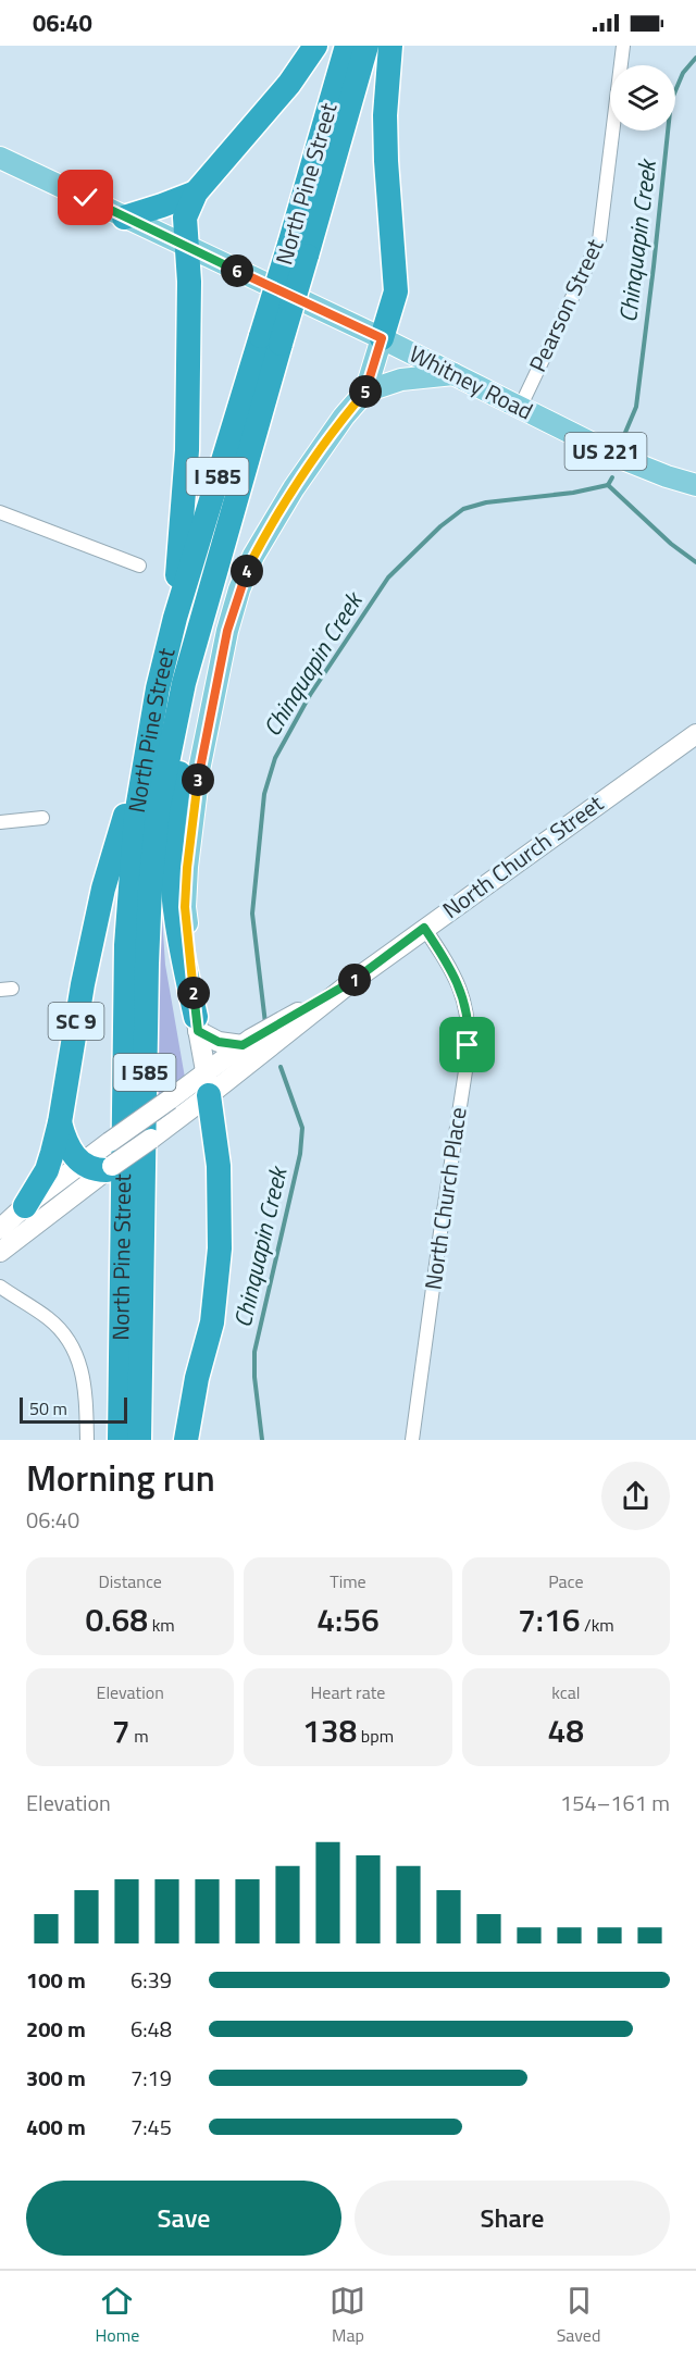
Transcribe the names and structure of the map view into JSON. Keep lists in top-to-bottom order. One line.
{"streets":{"highway":["North Pine Street","I 585","SC 9"],"main road":["Whitney Road","US 221","North Church Street"],"street":["Pearson Street","North Church Place"]},"crossings":[["North Pine Street","SC 9"],["Pearson Street","Whitney Road"],["North Church Street","SC 9"],["North Church Street","North Church Place"]],"water":["Chinquapin Creek"],"scale_bar":"50 m","page":{"status":"06:40","pins":["6","5","4","3","1","2"],"scale":"50 m","heading":["Morning run","06:40"],"stats":[["Distance","0.68 km"],["Time","4:56"],["Pace","7:16 /km"],["Elevation","7 m"],["Heart rate","138 bpm"],["kcal","48"]],"chart":["Elevation","154–161 m"],"list":[{"name":"100 m","note":"6:39"},{"name":"200 m","note":"6:48"},{"name":"300 m","note":"7:19"},{"name":"400 m","note":"7:45"}],"buttons":["Save","Share"],"tabs":["Home","Map","Saved"]}}
